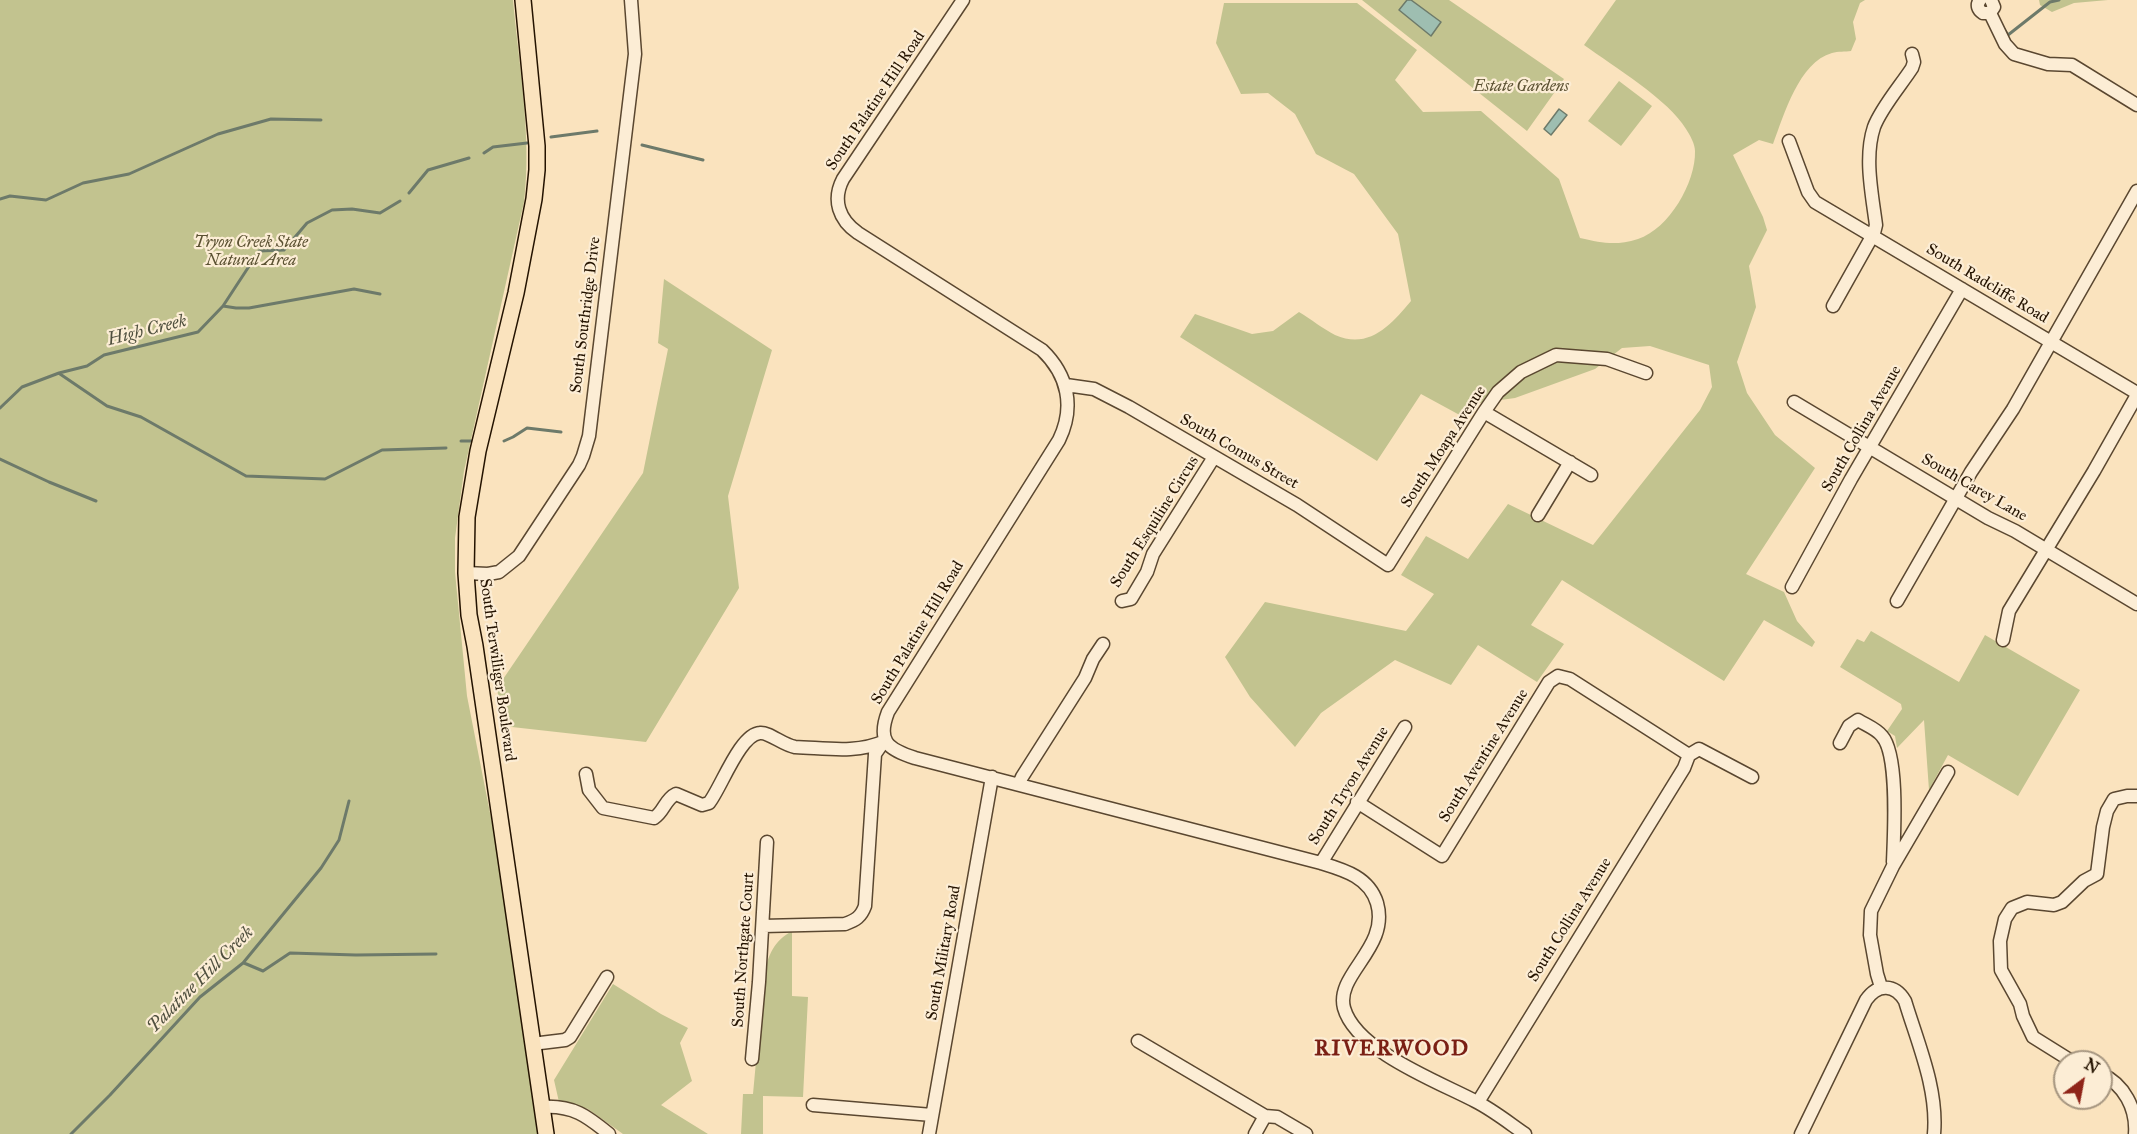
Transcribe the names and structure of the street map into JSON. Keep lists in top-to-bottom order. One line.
{"streets":{"main road":["South Terwilliger Boulevard"],"street":["South Palatine Hill Road","South Radcliffe Road","South Southridge Drive","South Collina Avenue","South Moapa Avenue","South Comus Street","South Carey Lane","South Esquiline Circus","South Aventine Avenue","South Tryon Avenue","South Northgate Court","South Military Road"]},"crossings":[["South Palatine Hill Road","South Comus Street"],["South Palatine Hill Road","South Northgate Court"],["South Radcliffe Road","South Collina Avenue"],["South Southridge Drive","South Terwilliger Boulevard"],["South Collina Avenue","South Carey Lane"],["South Collina Avenue","South Aventine Avenue"],["South Moapa Avenue","South Comus Street"],["South Comus Street","South Esquiline Circus"],["South Aventine Avenue","South Tryon Avenue"]],"districts":["RIVERWOOD"],"water":["High Creek","Palatine Hill Creek"],"parks":["Estate Gardens","Tryon Creek State Natural Area"],"north":"top right"}
